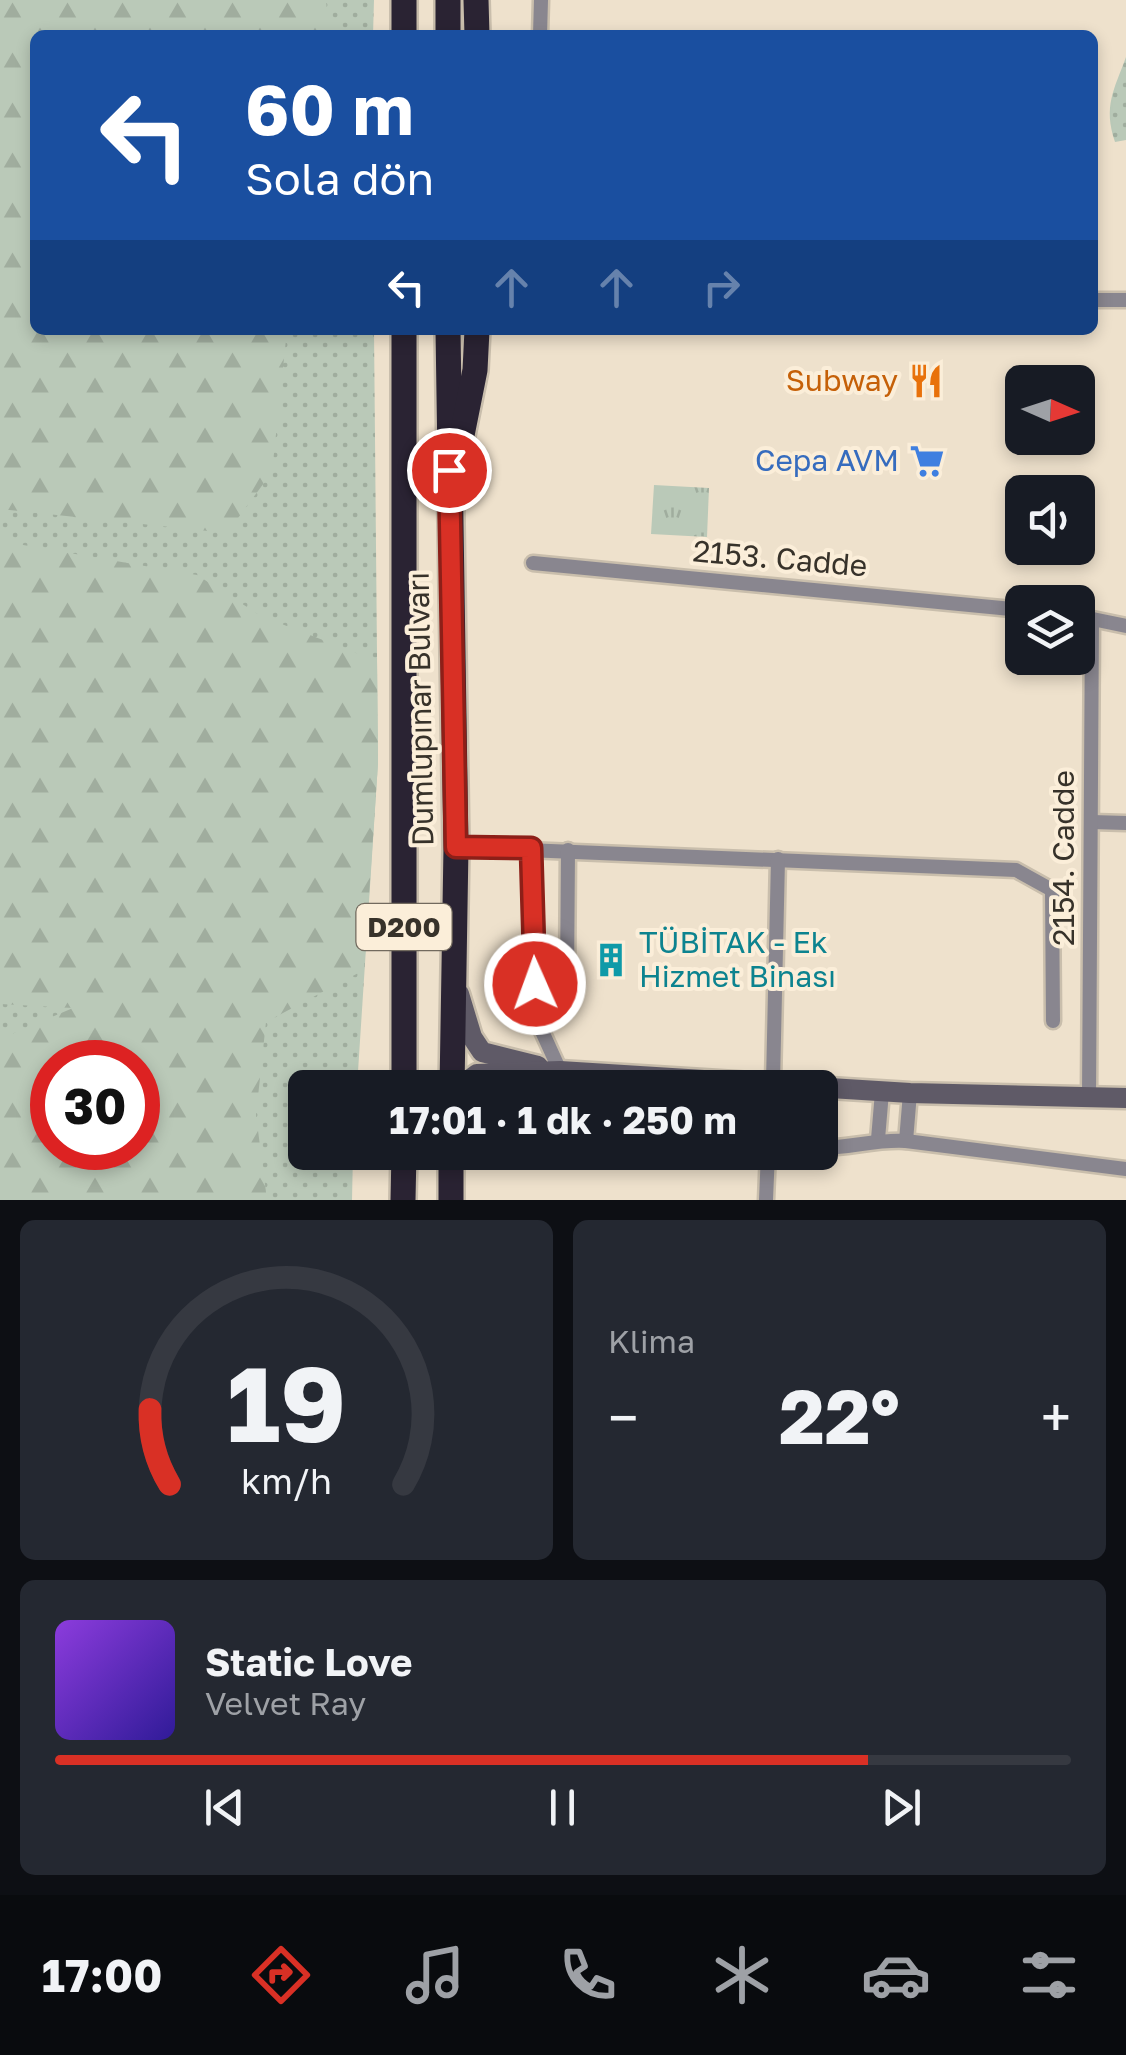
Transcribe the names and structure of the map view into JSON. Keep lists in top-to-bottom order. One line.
{"streets":{"highway":["Dumlupınar Bulvarı","D200"],"street":["2153. Cadde","2154. Cadde"]},"places":{"restaurant":["Subway"],"supermarket":["Cepa AVM"],"building":["TÜBİTAK - Ek Hizmet Binası"]},"north":"right","page":{"turn":["60 m","Sola dön"],"limit":"30","trip":"17:01 · 1 dk · 250 m","tile":"Klima","heat":["−","22°","+"],"song":["Static Love","Velvet Ray"],"tabs":"17:00","gauge":["19","km/h"]}}
